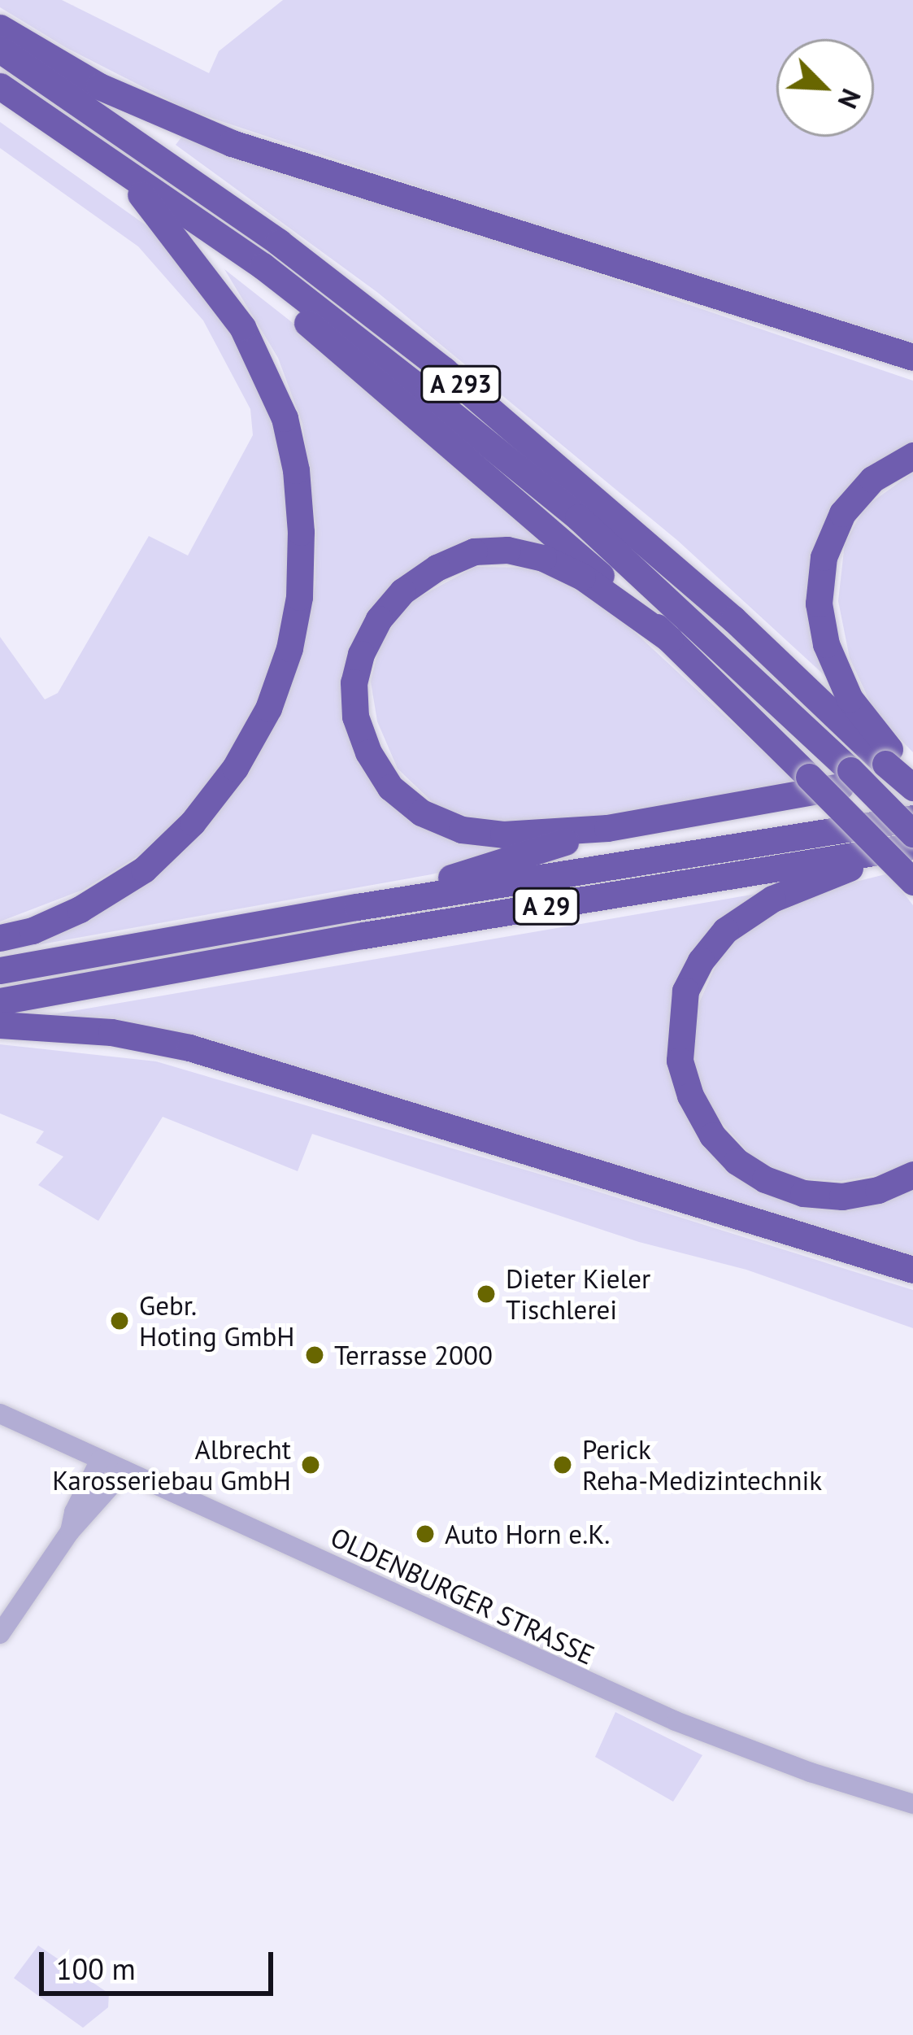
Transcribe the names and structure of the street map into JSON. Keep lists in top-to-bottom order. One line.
{"streets":{"highway":["A 293","A 29"],"street":["OLDENBURGER STRASSE"]},"places":["Dieter Kieler Tischlerei","Gebr. Hoting GmbH","Terrasse 2000","Albrecht Karosseriebau GmbH","Perick Reha-Medizintechnik","Auto Horn e.K."],"scale_bar":"100 m","north":"bottom right"}
